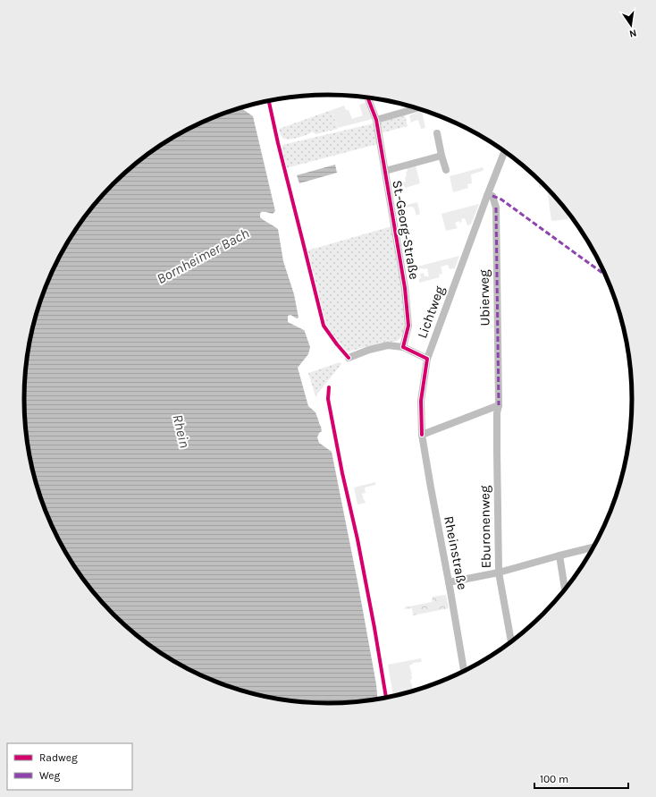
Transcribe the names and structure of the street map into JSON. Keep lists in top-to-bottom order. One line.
{"streets":{"street":["St.-Georg-Straße","Ubierweg","Lichtweg","Eburonenweg","Rheinstraße"]},"crossings":[["Ubierweg","Lichtweg"],["Ubierweg","Eburonenweg"],["Lichtweg","Rheinstraße"]],"water":["Bornheimer Bach","Rhein"],"legend":["Radweg","Weg"],"scale_bar":"100 m","north":"bottom"}
